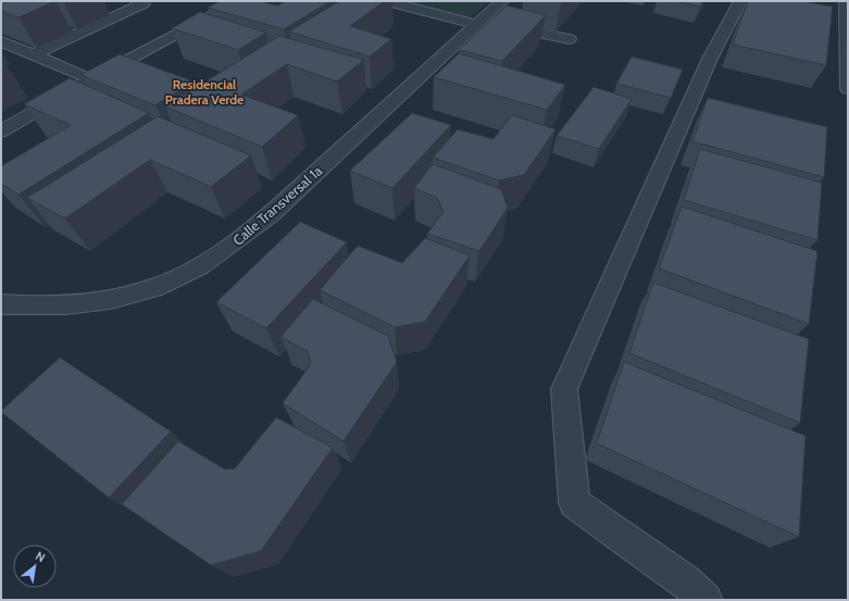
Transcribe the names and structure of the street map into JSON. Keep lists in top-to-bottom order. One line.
{"streets":{"street":["Calle Transversal 1a"]},"districts":["Residencial Pradera Verde"],"north":"top right"}
